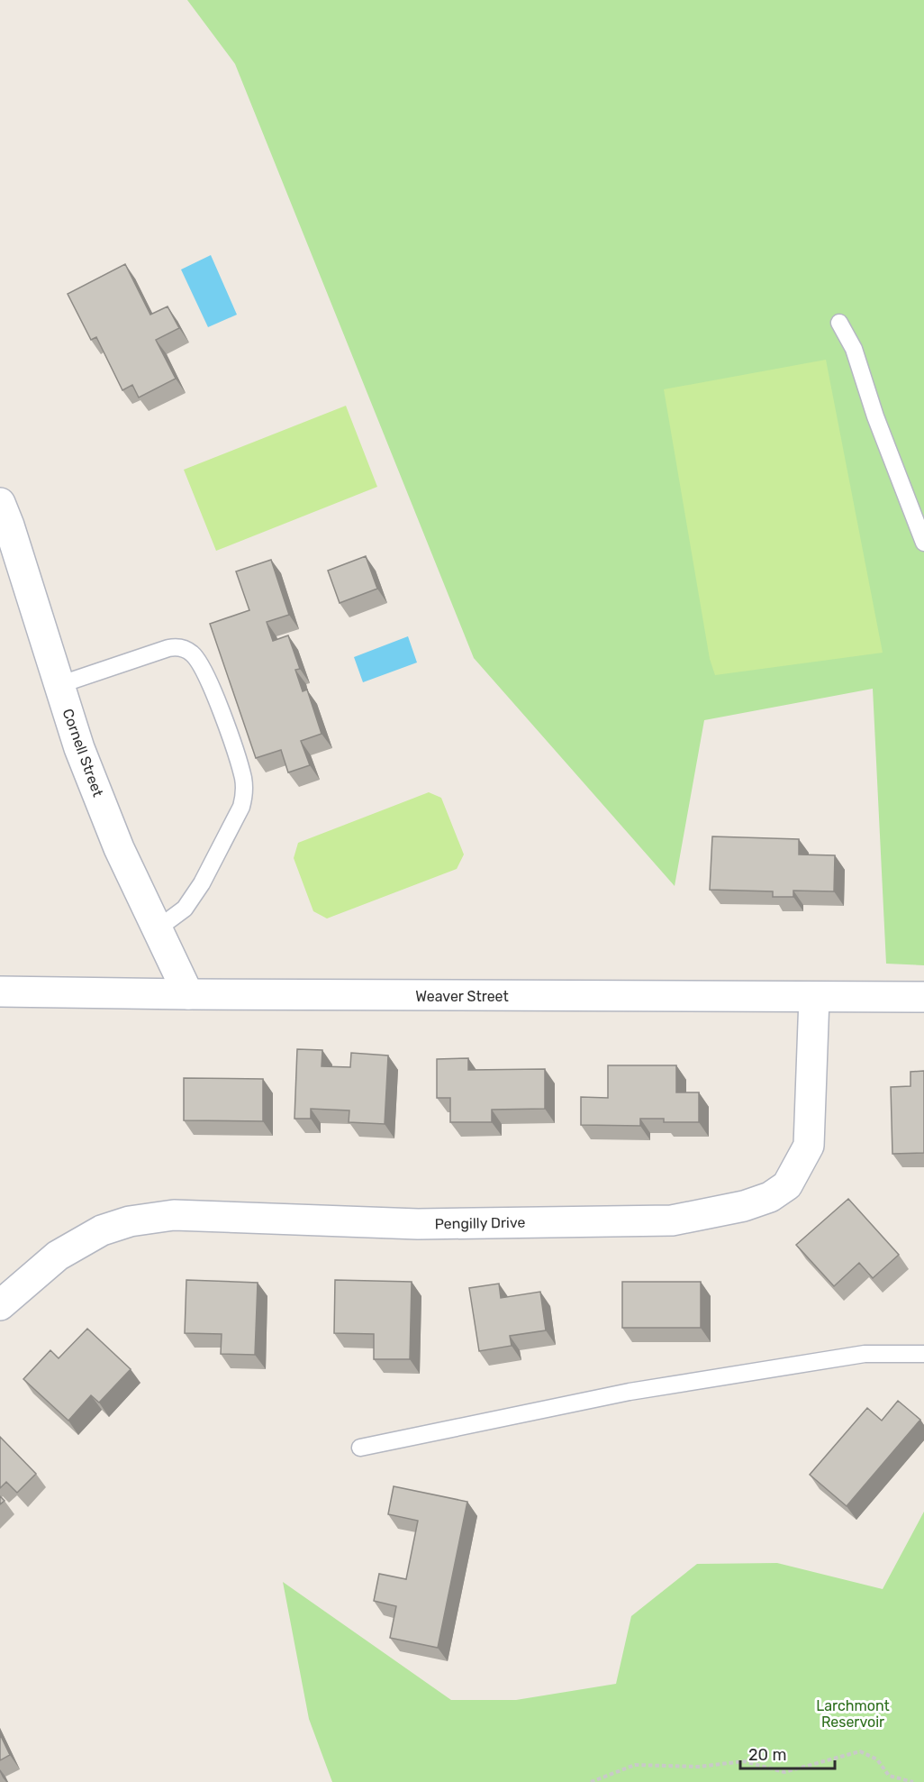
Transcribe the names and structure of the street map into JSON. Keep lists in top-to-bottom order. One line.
{"streets":{"street":["Cornell Street","Weaver Street","Pengilly Drive"]},"crossings":[["Cornell Street","Weaver Street"],["Weaver Street","Pengilly Drive"]],"parks":["Larchmont Reservoir"],"scale_bar":"20 m"}
